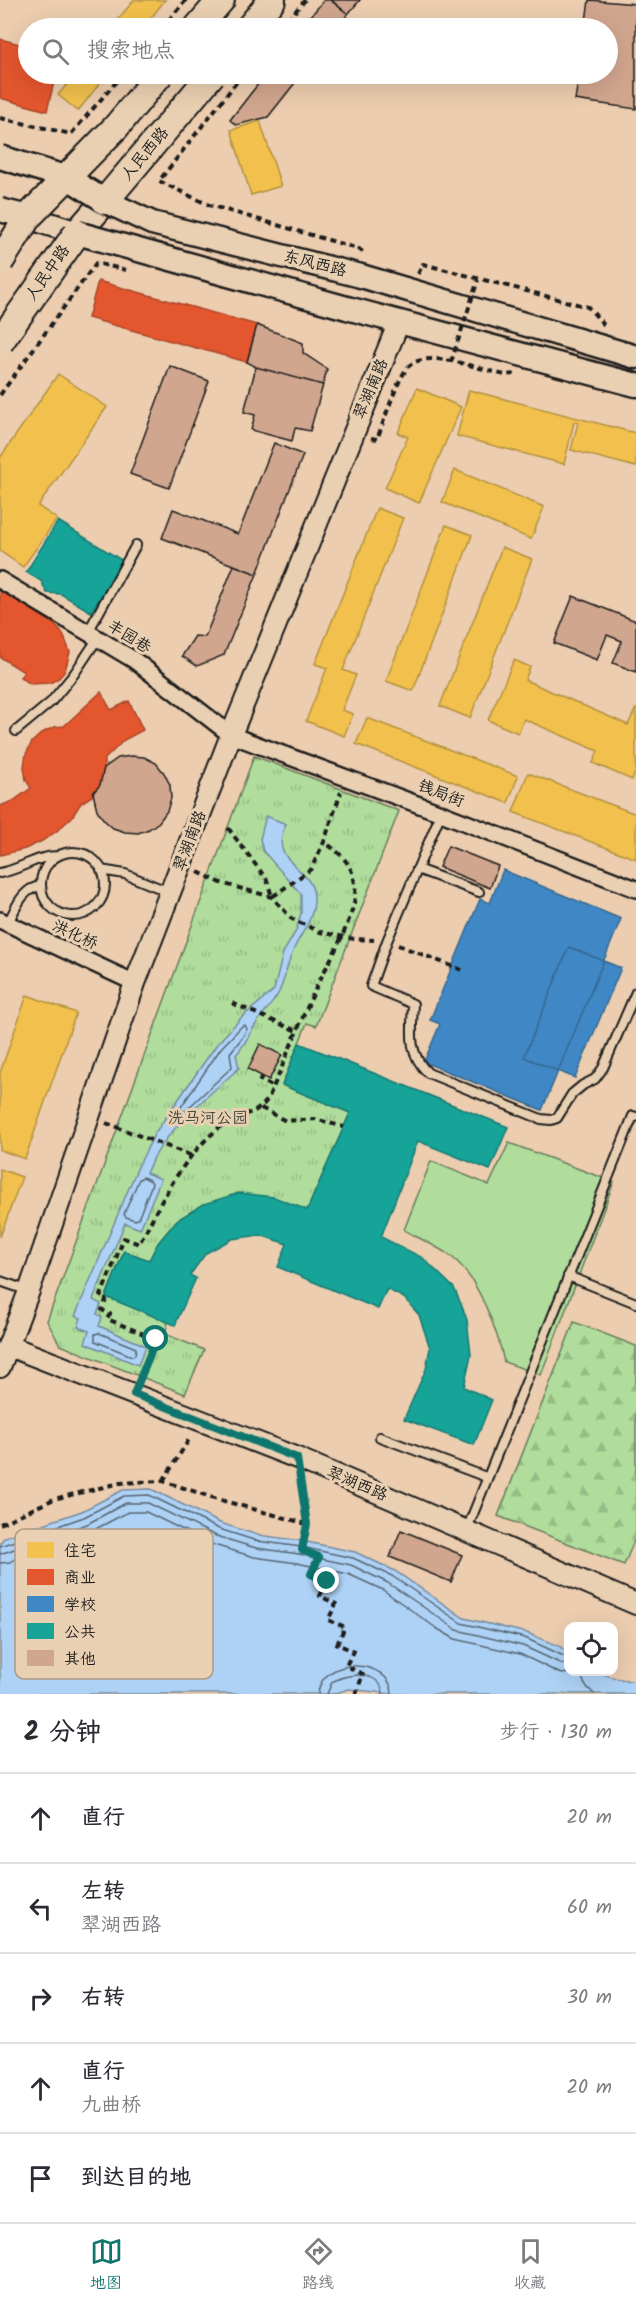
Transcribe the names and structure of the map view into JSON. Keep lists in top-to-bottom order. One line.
{"streets":{"main road":["人民西路","东风西路","人民中路"],"street":["翠湖南路","丰园巷","钱局街","洪化桥","翠湖西路"]},"crossings":[["人民西路","东风西路"],["人民西路","人民中路"],["东风西路","人民中路"],["东风西路","翠湖南路"],["翠湖南路","丰园巷"],["翠湖南路","钱局街"],["翠湖南路","洪化桥"],["翠湖南路","翠湖西路"],["丰园巷","钱局街"]],"parks":["洗马河公园"],"legend":["住宅","商业","学校","公共","其他"],"page":{"search":"搜索地点","heading":["2 分钟","步行 · 130 m"],"list":[["直行","20 m"],["左转","翠湖西路","60 m"],["右转","30 m"],["直行","九曲桥","20 m"],"到达目的地"],"nav":["地图","路线","收藏"]}}
